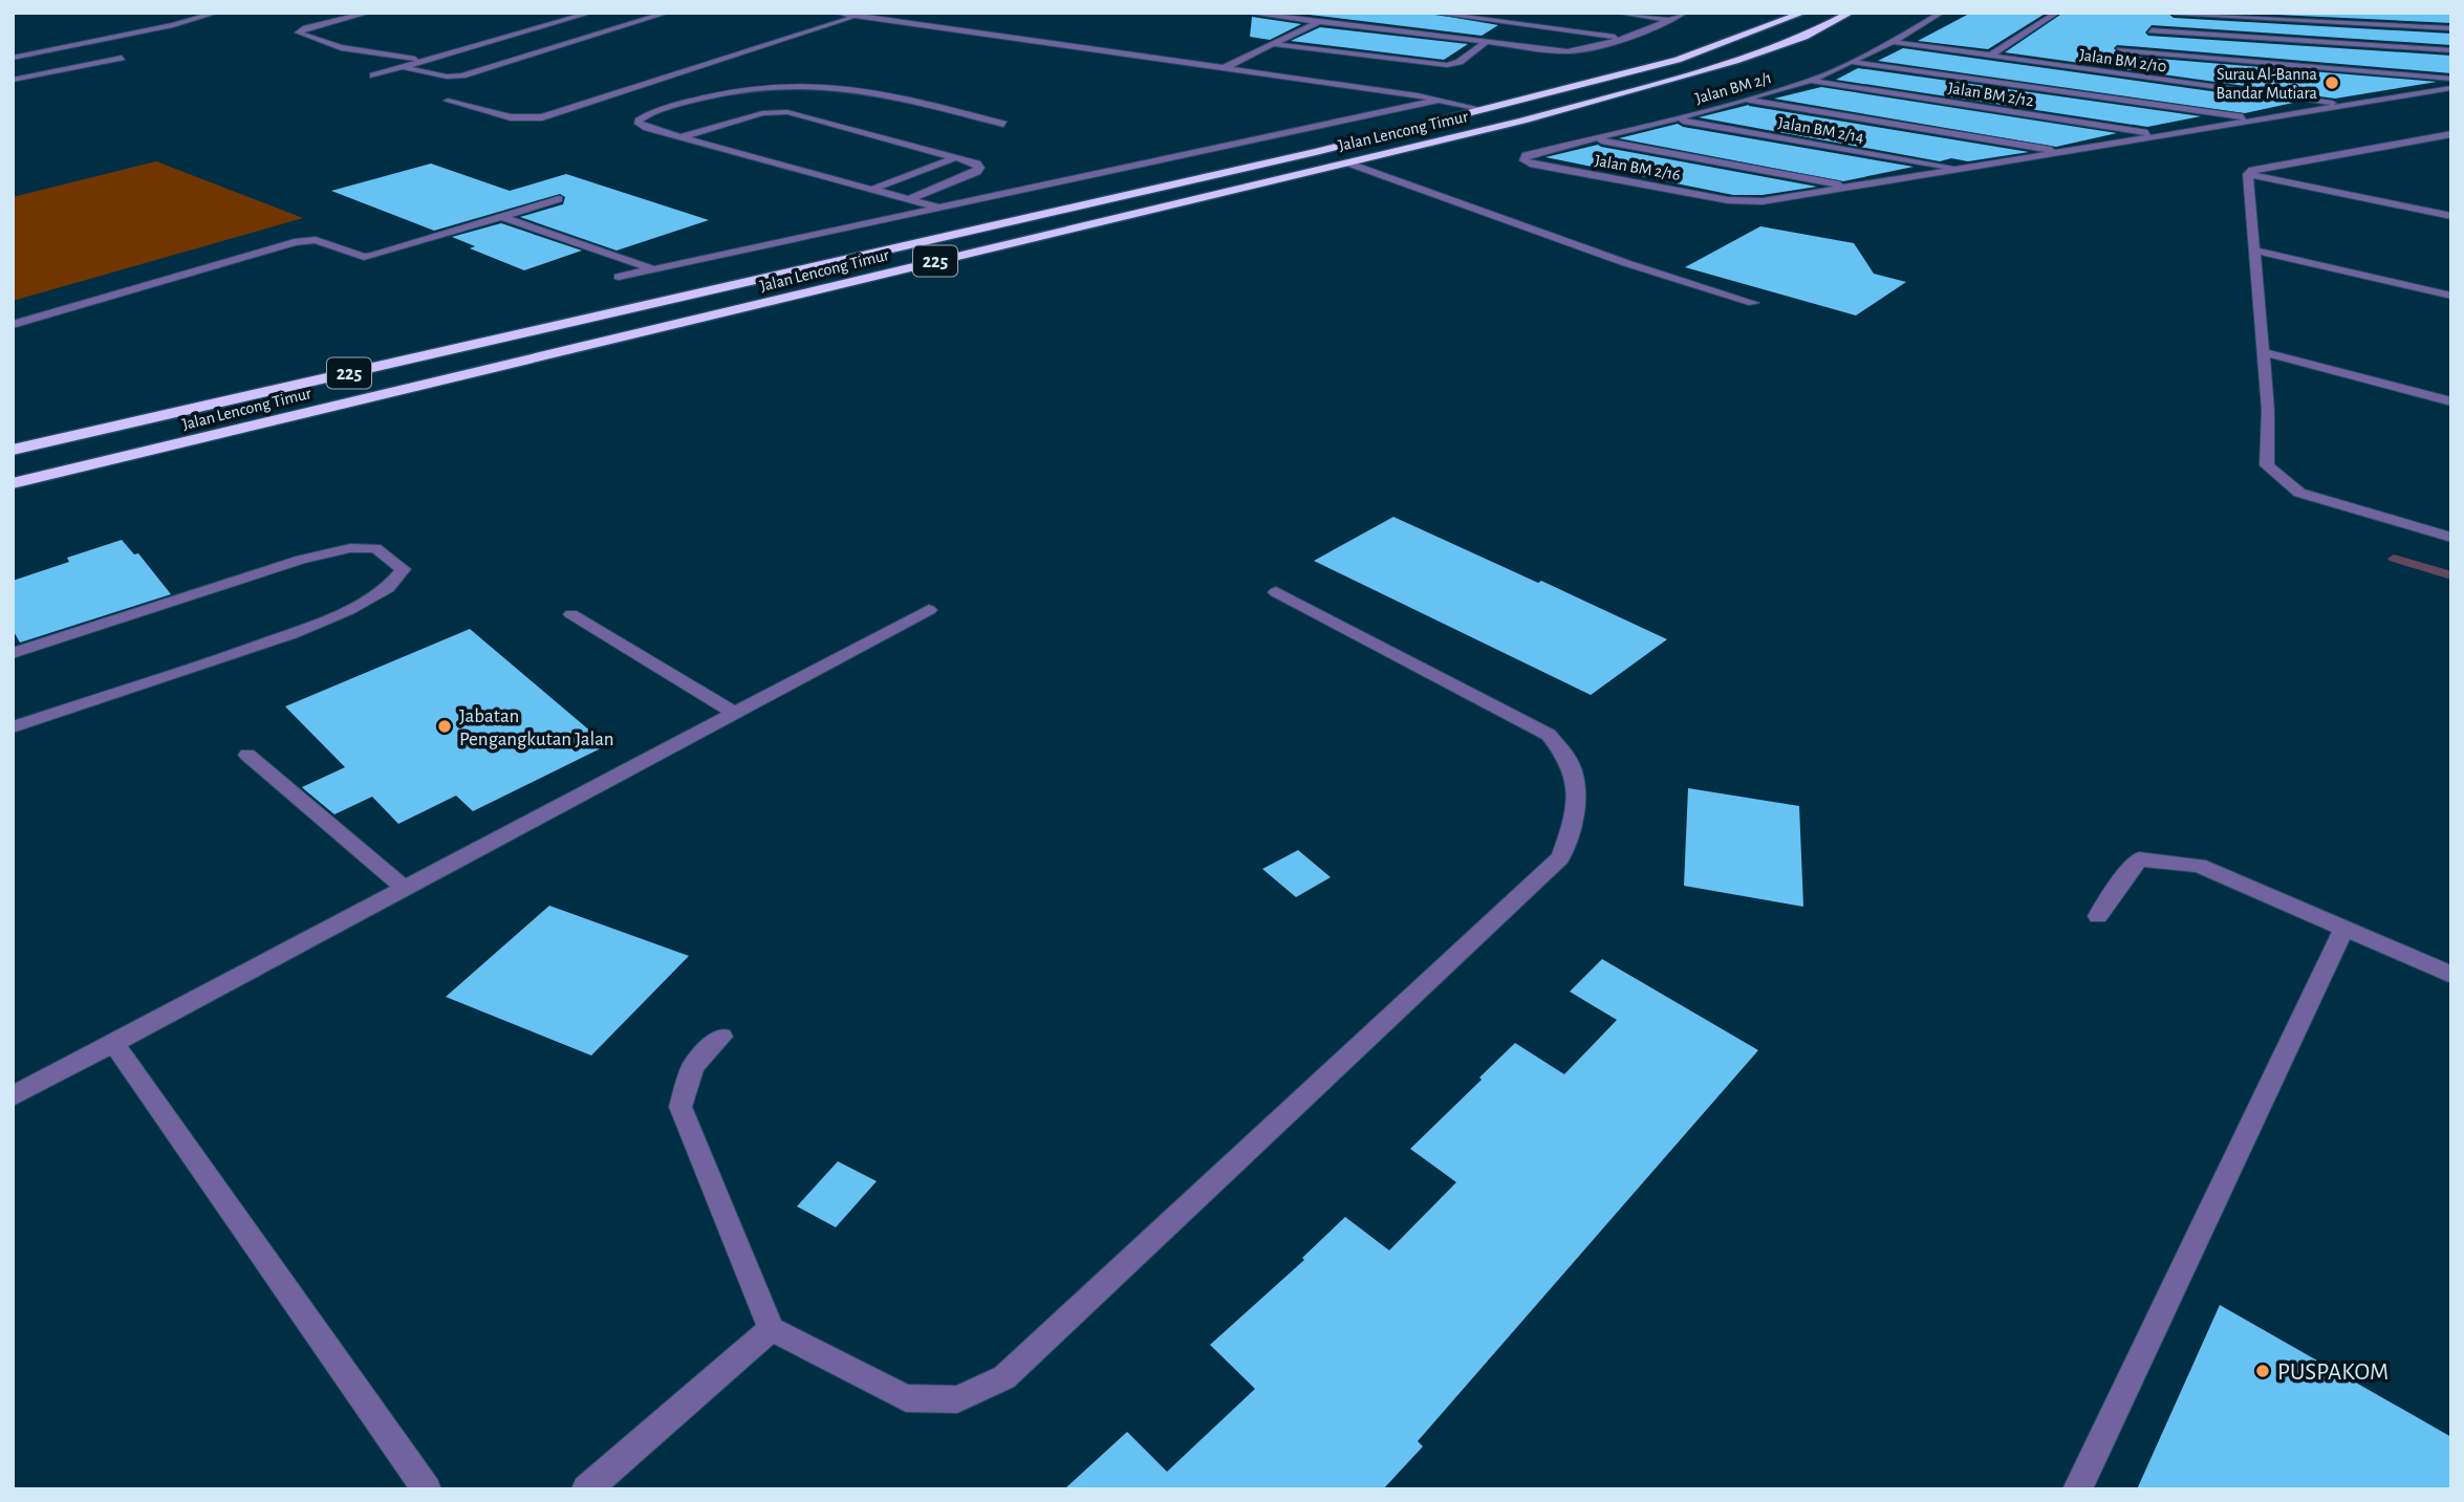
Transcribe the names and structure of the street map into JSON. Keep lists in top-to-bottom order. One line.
{"streets":{"highway":["Jalan Lencong Timur","225"],"street":["Jalan BM 2/10","Jalan BM 2/1","Jalan BM 2/12","Jalan BM 2/14","Jalan BM 2/16"]},"crossings":[["Jalan BM 2/10","Jalan BM 2/1"],["Jalan BM 2/10","Jalan BM 2/16"],["Jalan BM 2/1","Jalan BM 2/12"],["Jalan BM 2/1","Jalan BM 2/14"],["Jalan BM 2/1","Jalan BM 2/16"],["Jalan BM 2/12","Jalan BM 2/16"],["Jalan BM 2/14","Jalan BM 2/16"]],"places":["Surau Al-Banna Bandar Mutiara","Jabatan Pengangkutan Jalan","PUSPAKOM"]}
